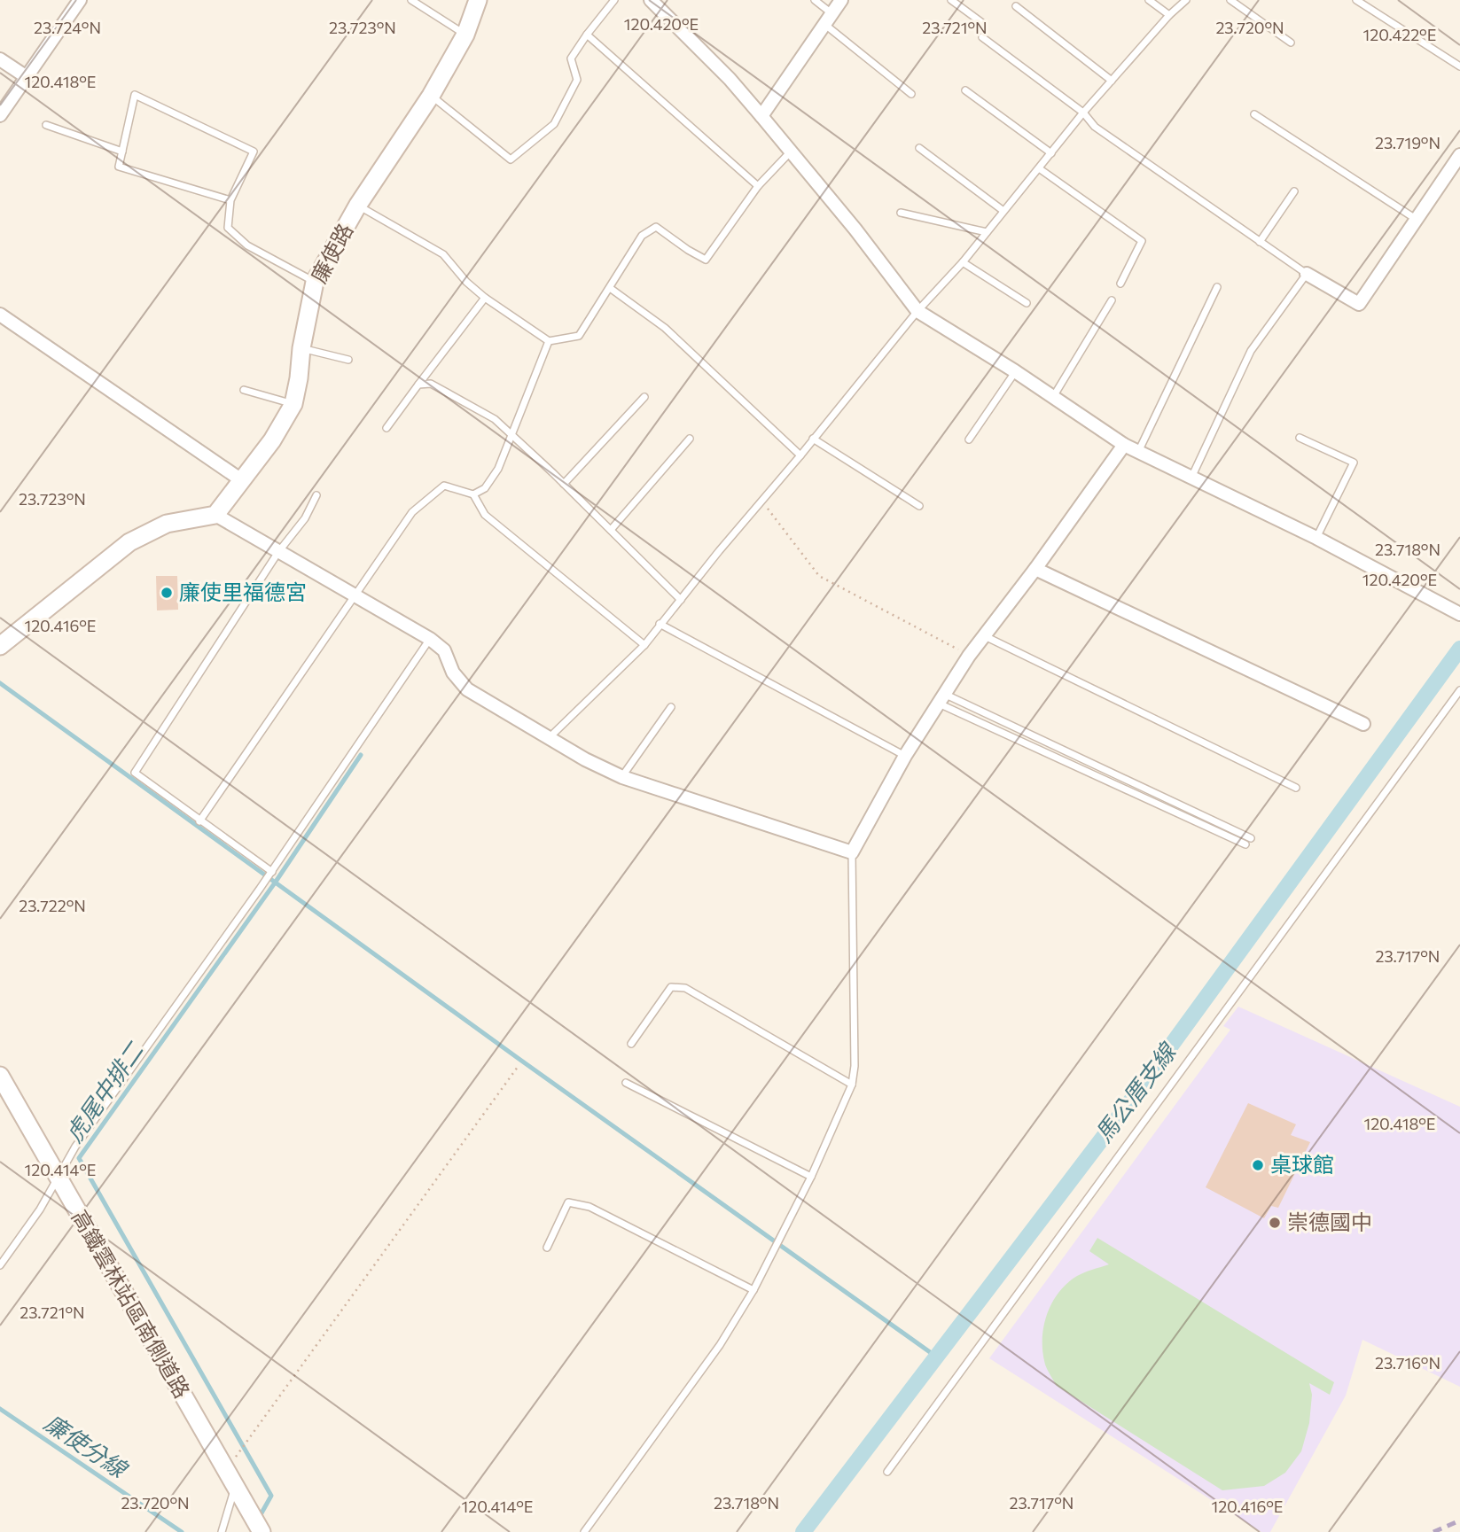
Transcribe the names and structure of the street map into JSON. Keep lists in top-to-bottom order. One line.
{"streets":{"street":["廉使路","高鐵雲林站區南側道路"]},"water":["虎尾中排二","馬公厝支線","廉使分線"],"places":["廉使里福德宮","桌球館","崇德國中"],"coordinates":["120.420°E","23.724°N","23.723°N","23.721°N","23.720°N","120.422°E","120.418°E","23.719°N","23.718°N","120.416°E","23.722°N","23.717°N","120.414°E","23.716°N"]}
